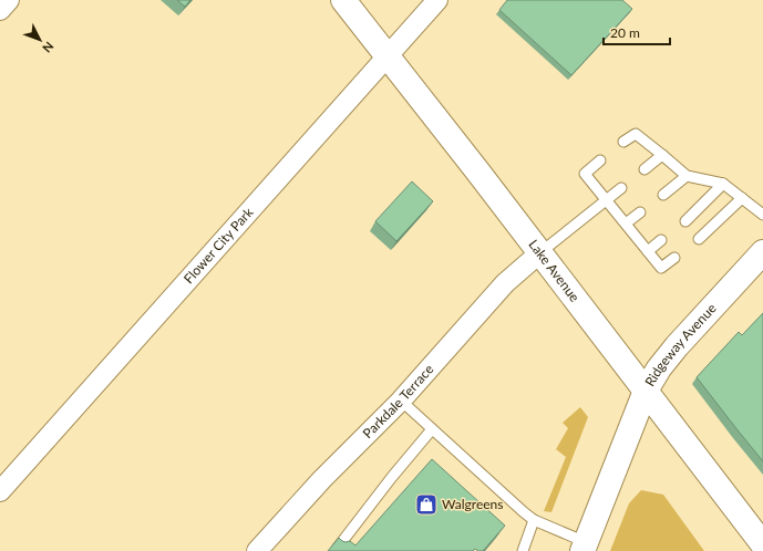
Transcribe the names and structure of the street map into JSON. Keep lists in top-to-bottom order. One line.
{"streets":{"main road":["Lake Avenue","Ridgeway Avenue"],"street":["Flower City Park","Parkdale Terrace"]},"crossings":[["Flower City Park","Lake Avenue"],["Lake Avenue","Ridgeway Avenue"],["Lake Avenue","Parkdale Terrace"]],"places":{"shop":["Walgreens"]},"scale_bar":"20 m","north":"bottom right"}
